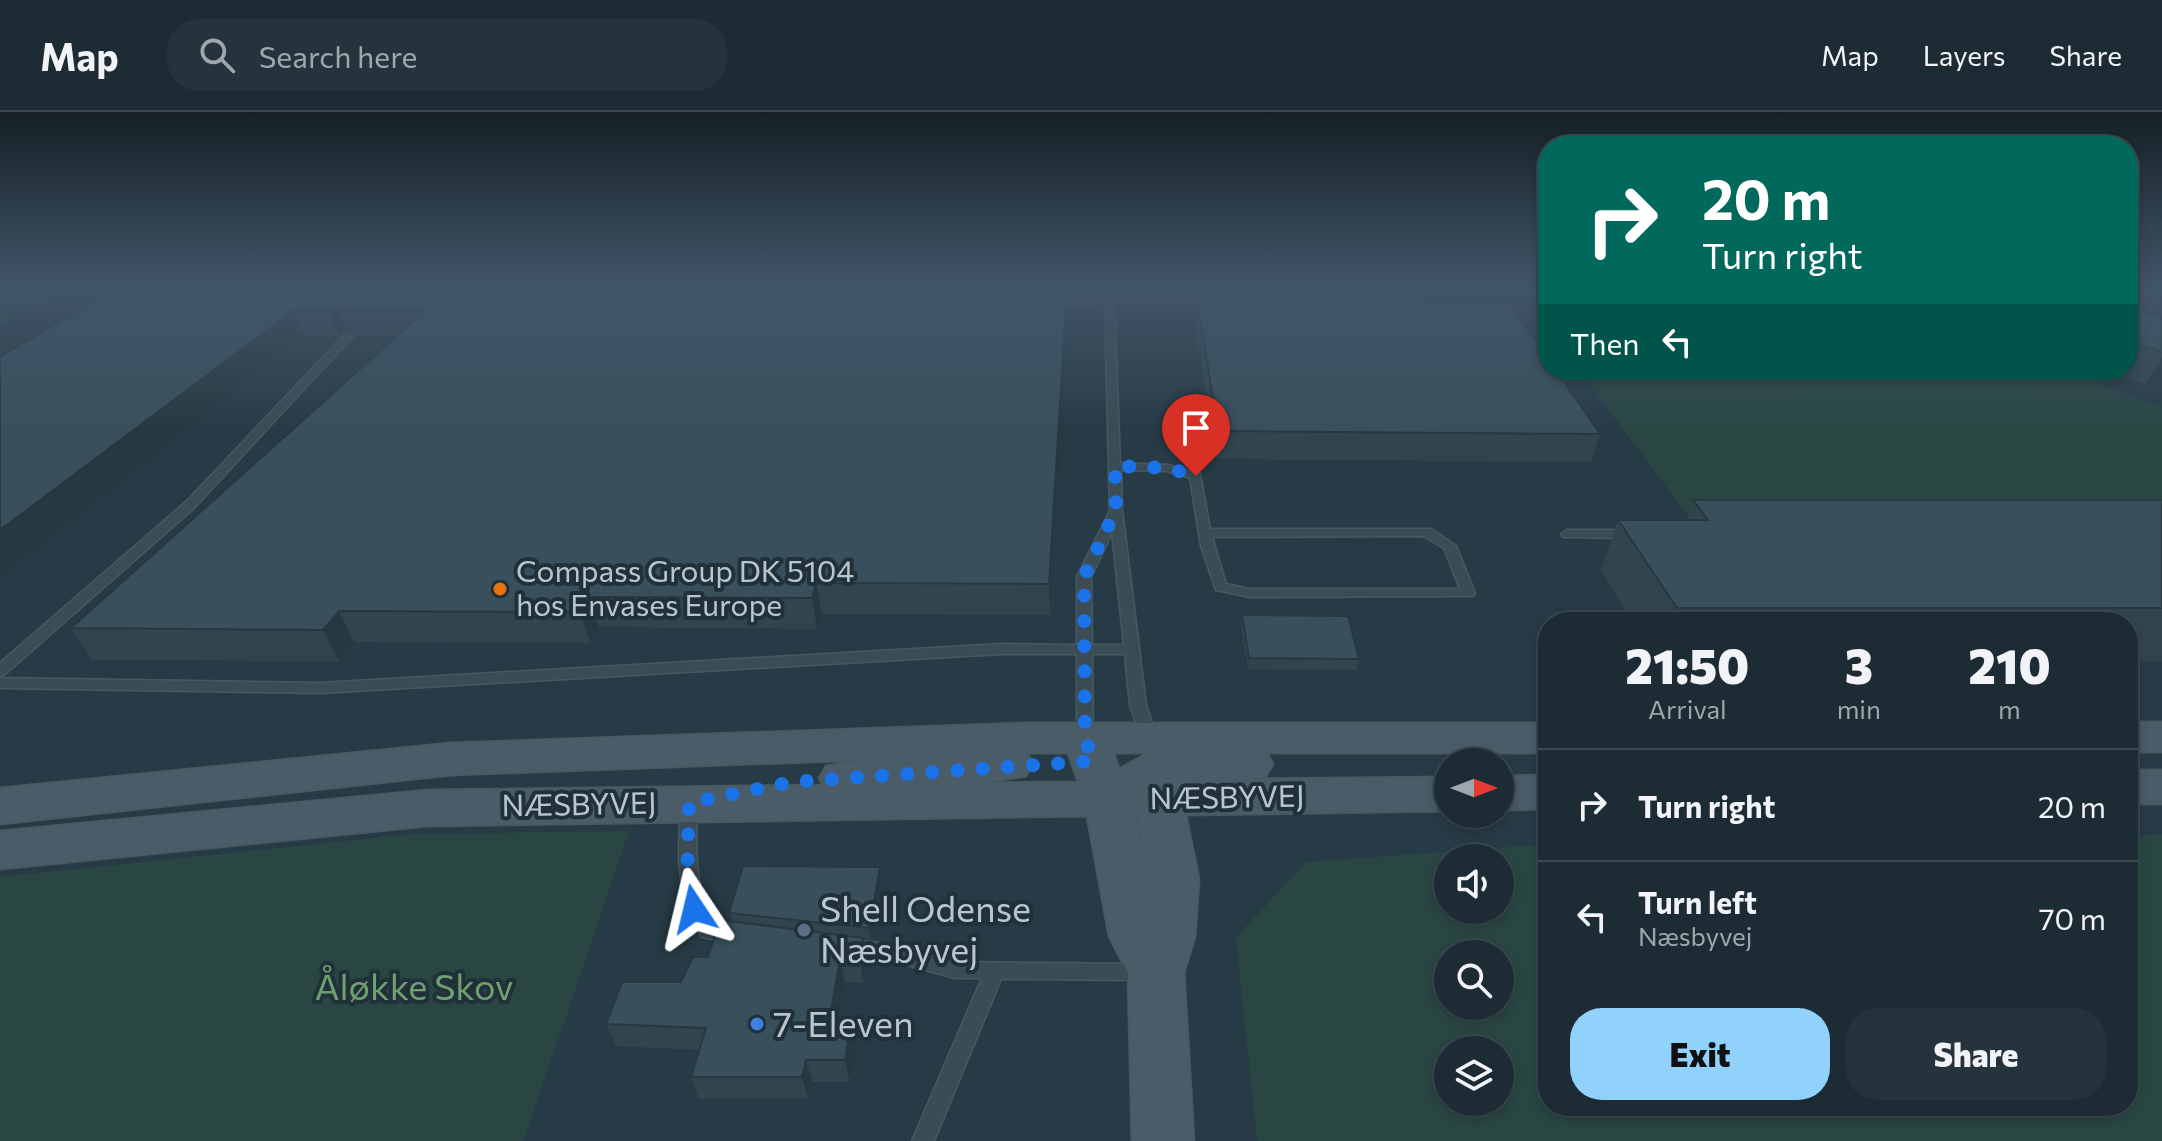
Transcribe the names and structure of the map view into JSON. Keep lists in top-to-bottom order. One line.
{"streets":{"street":["NÆSBYVEJ"]},"parks":["Åløkke Skov"],"places":["Compass Group DK 5104 hos Envases Europe","Shell Odense Næsbyvej","7-Eleven"],"north":"right","page":{"header":"Map","search":"Search here","nav":["Map","Layers","Share"],"turn":["20 m","Turn right"],"then":"Then","eta":["21:50","Arrival","3","min","210","m"],"list":[{"name":"Turn right","value":"20 m"},{"name":"Turn left","note":"Næsbyvej","value":"70 m"}],"buttons":["Exit","Share"]}}
